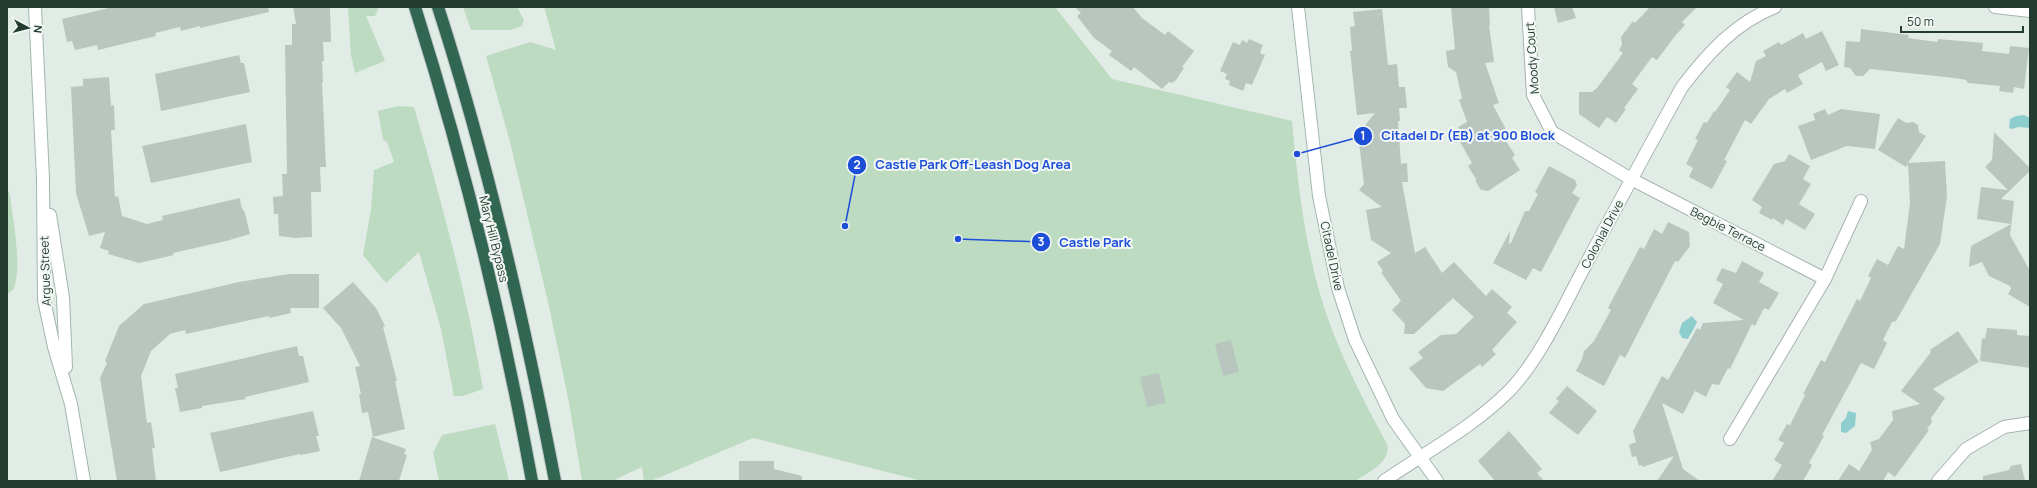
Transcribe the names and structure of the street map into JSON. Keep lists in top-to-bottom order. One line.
{"streets":{"highway":["Mary Hill Bypass"],"street":["Moody Court","Begbie Terrace","Colonial Drive","Citadel Drive","Argue Street"]},"crossings":[["Moody Court","Begbie Terrace"],["Moody Court","Colonial Drive"],["Begbie Terrace","Colonial Drive"],["Colonial Drive","Citadel Drive"]],"places":["Citadel Dr (EB) at 900 Block","Castle Park Off-Leash Dog Area","Castle Park"],"scale_bar":"50 m","north":"right"}
